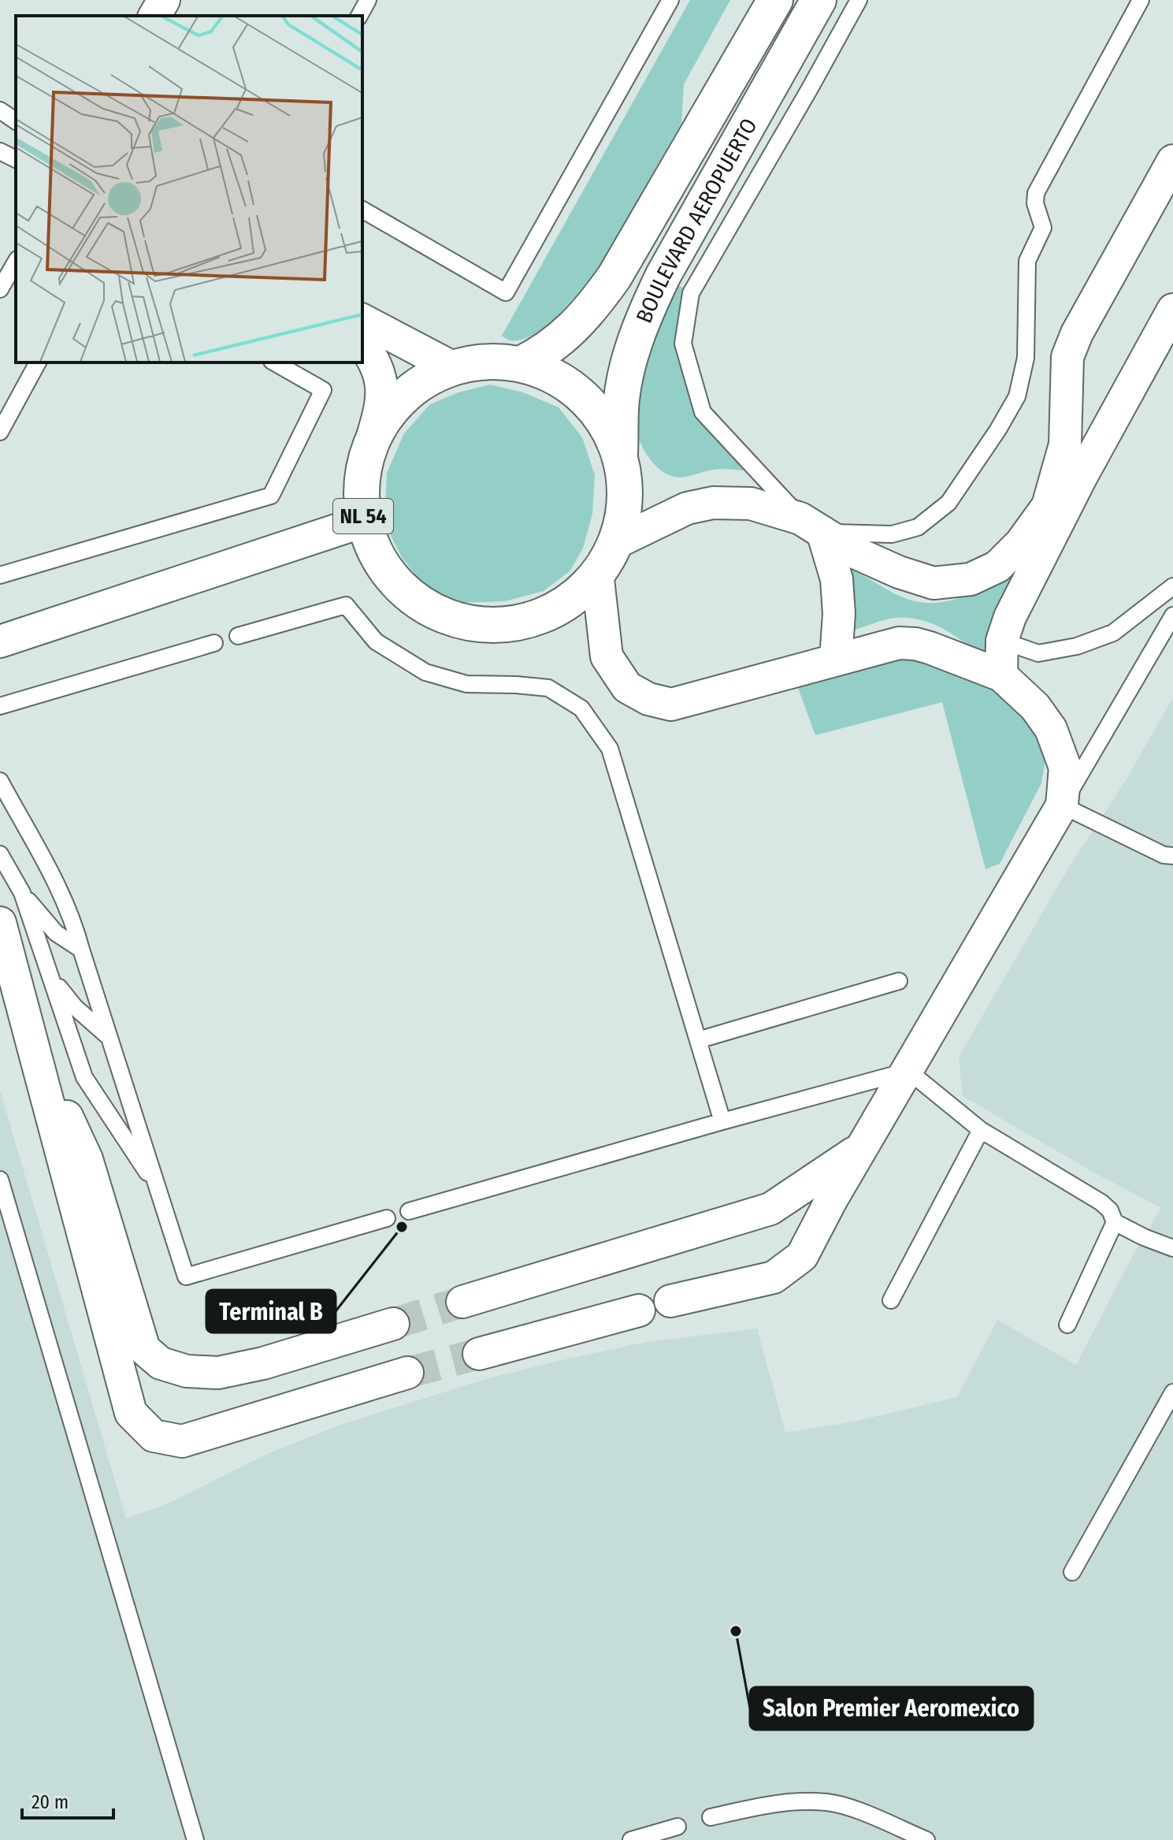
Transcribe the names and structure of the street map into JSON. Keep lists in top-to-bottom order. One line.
{"streets":{"highway":["BOULEVARD AEROPUERTO","NL 54"]},"places":["Terminal B","Salon Premier Aeromexico"],"scale_bar":"20 m"}
